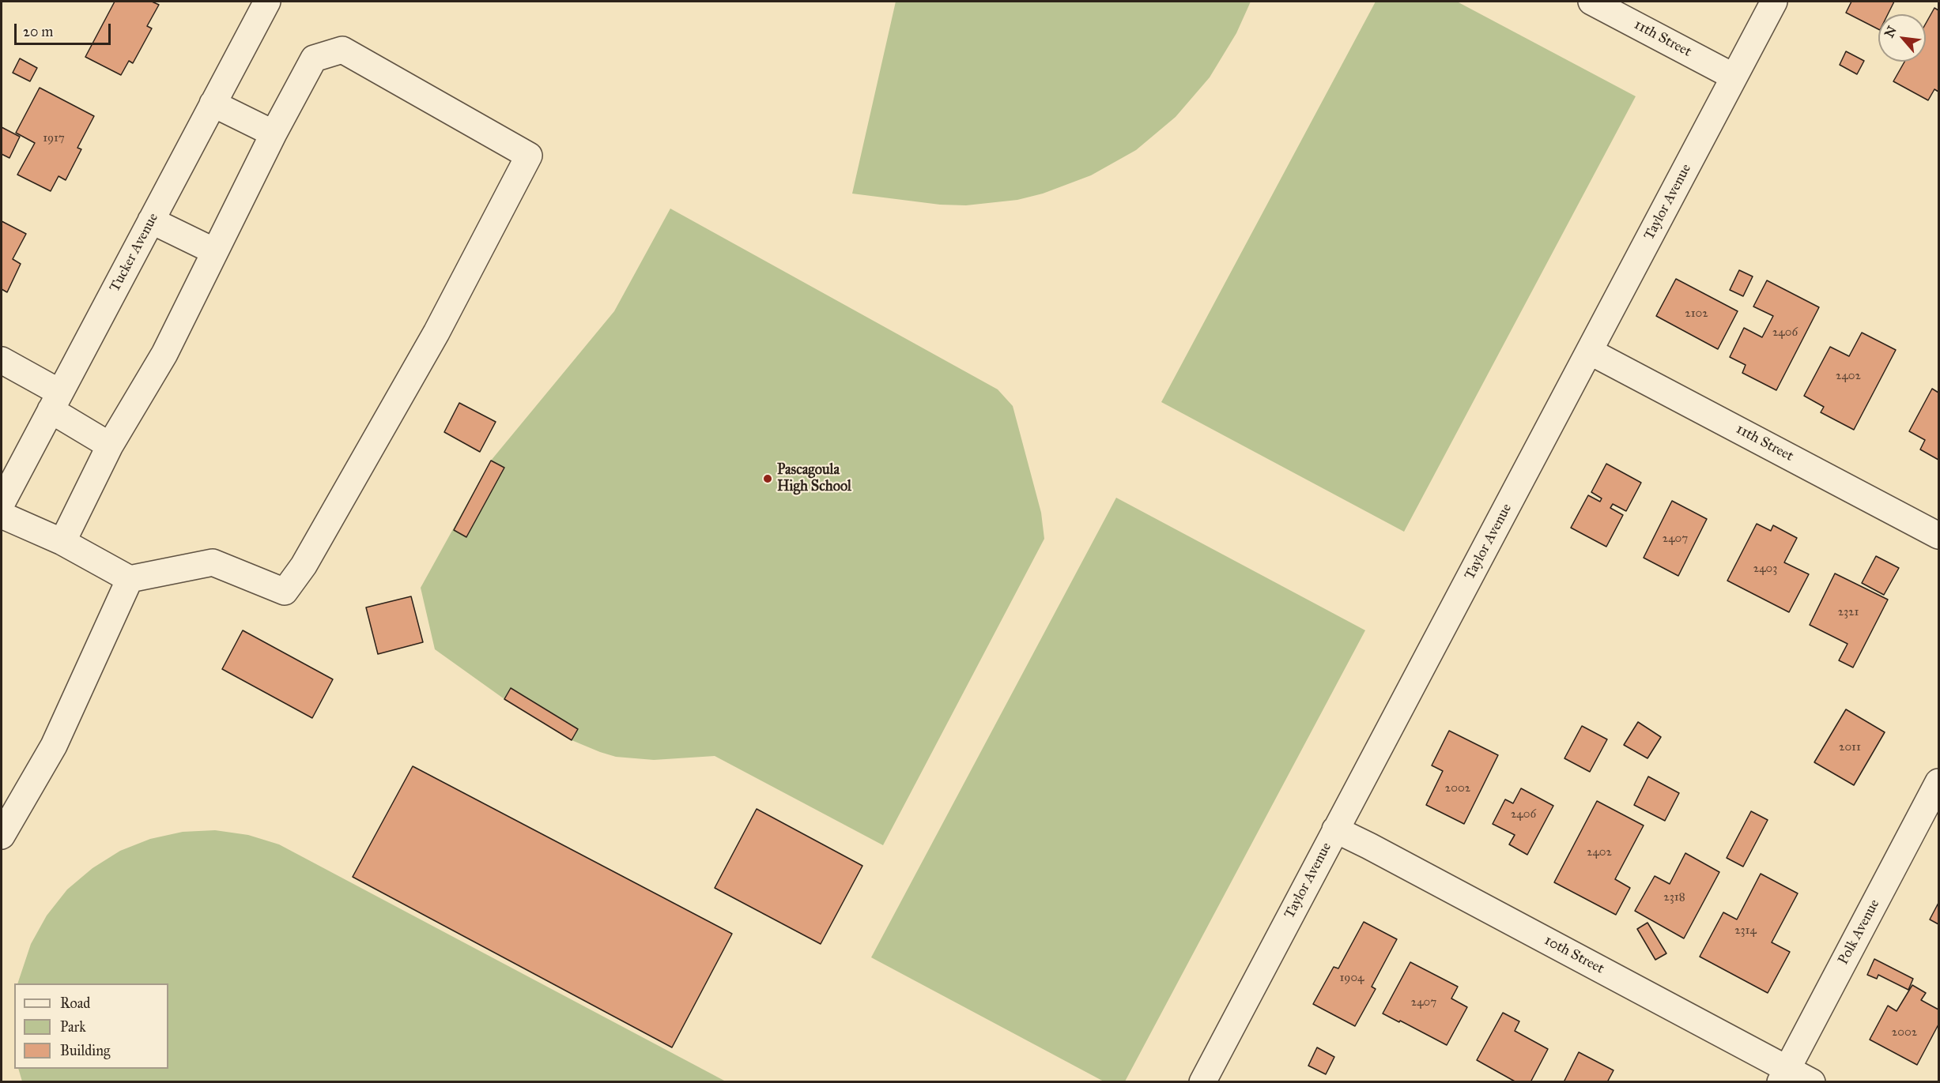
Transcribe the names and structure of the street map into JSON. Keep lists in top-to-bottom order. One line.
{"streets":{"street":["11th Street","Taylor Avenue","Tucker Avenue","Polk Avenue","10th Street"]},"crossings":[["11th Street","Taylor Avenue"],["Taylor Avenue","10th Street"],["Polk Avenue","10th Street"]],"places":["Pascagoula High School"],"house_numbers":["1917","2102","2406","2402","2407","2403","2321","2011","2002","2406","2402","2318","2314","1904","2407","2002"],"legend":["Road","Park","Building"],"scale_bar":"20 m","north":"top left"}
